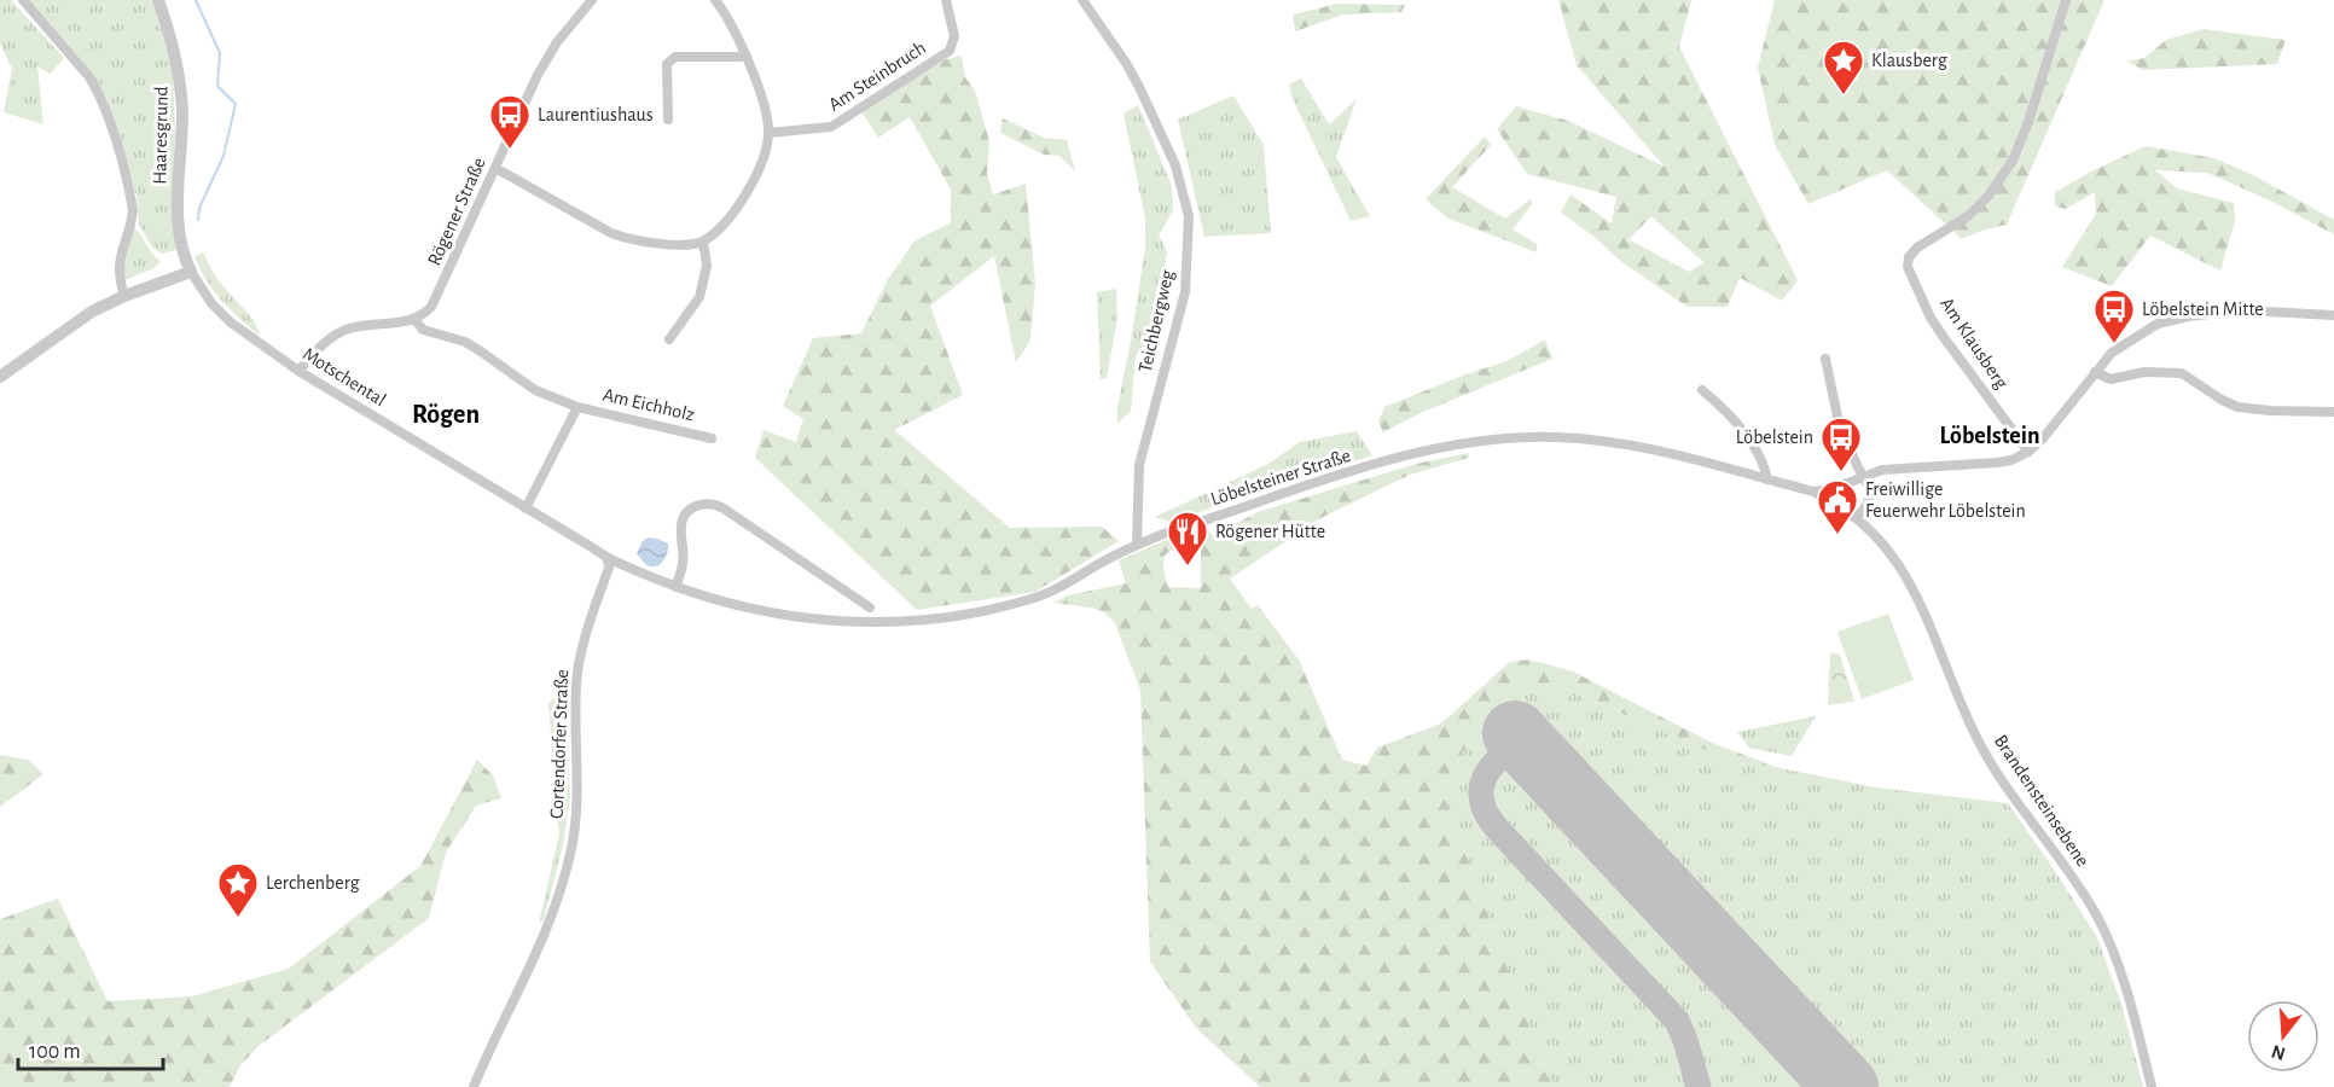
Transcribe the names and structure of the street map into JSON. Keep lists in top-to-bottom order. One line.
{"streets":{"street":["Am Steinbruch","Haaresgrund","Rögener Straße","Teichbergweg","Am Klausberg","Motschental","Am Eichholz","Löbelsteiner Straße","Cortendorfer Straße","Brandensteinsebene"]},"crossings":[["Haaresgrund","Motschental"],["Rögener Straße","Am Eichholz"],["Teichbergweg","Löbelsteiner Straße"],["Am Klausberg","Löbelsteiner Straße"],["Motschental","Am Eichholz"],["Motschental","Löbelsteiner Straße"],["Motschental","Cortendorfer Straße"],["Löbelsteiner Straße","Cortendorfer Straße"],["Löbelsteiner Straße","Brandensteinsebene"]],"districts":["Rögen","Löbelstein"],"places":{"place":["Klausberg","Lerchenberg"],"bus stop":["Laurentiushaus","Löbelstein Mitte","Löbelstein"],"public building":["Freiwillige Feuerwehr Löbelstein"],"restaurant":["Rögener Hütte"]},"scale_bar":"100 m","north":"bottom"}
